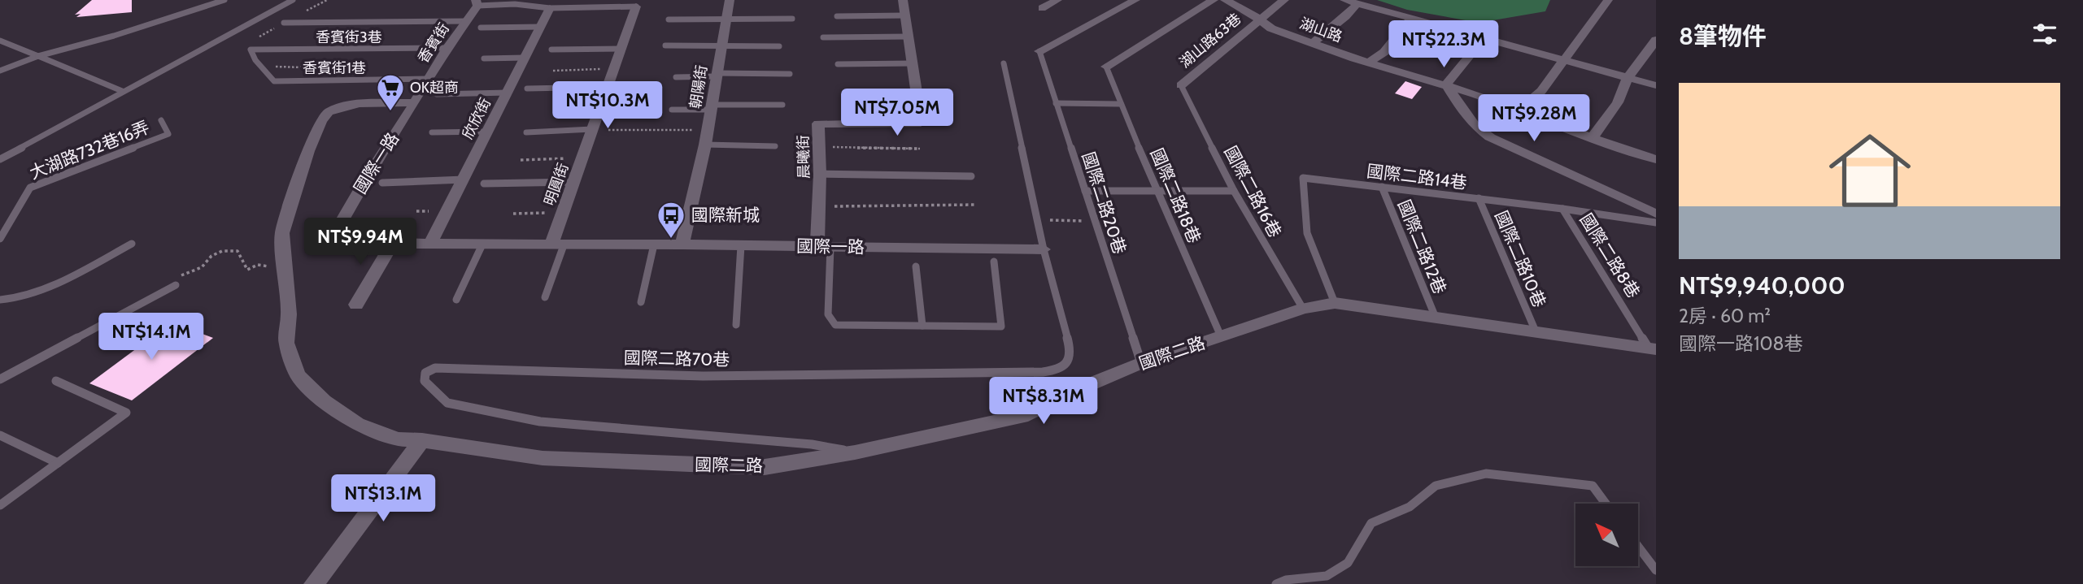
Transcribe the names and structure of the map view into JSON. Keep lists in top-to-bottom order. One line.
{"streets":{"street":["湖山路","湖山路63巷","香賓街","朝陽街","欣欣街","晨曦街","國際一路","明圓街","國際二路"],"lane":["香賓街3巷","香賓街1巷","大湖路732巷16弄","國際二路14巷","國際二路16巷","國際二路18巷","國際二路20巷","國際二路12巷","國際二路8巷","國際二路10巷","國際二路70巷"]},"crossings":[["湖山路","湖山路63巷"],["香賓街3巷","香賓街"],["湖山路63巷","國際二路16巷"],["香賓街","香賓街1巷"],["香賓街","國際一路"],["朝陽街","國際一路"],["欣欣街","國際一路"],["晨曦街","國際一路"],["國際一路","明圓街"],["國際一路","國際二路70巷"],["國際二路14巷","國際二路12巷"],["國際二路14巷","國際二路8巷"],["國際二路14巷","國際二路10巷"],["國際二路14巷","國際二路"],["國際二路16巷","國際二路"],["國際二路18巷","國際二路"],["國際二路20巷","國際二路"],["國際二路12巷","國際二路"],["國際二路8巷","國際二路"],["國際二路10巷","國際二路"],["國際二路","國際二路70巷"]],"places":{"supermarket":["OK超商"],"bus stop":["國際新城"]},"north":"top left","page":{"heading":"8筆物件","price":["NT$22.3M","NT$10.3M","NT$7.05M","NT$9.28M","NT$9.94M","NT$14.1M","NT$8.31M","NT$13.1M"],"list":[{"name":"NT$9,940,000","note":"2房 · 60 m² · 國際一路108巷"}]}}
